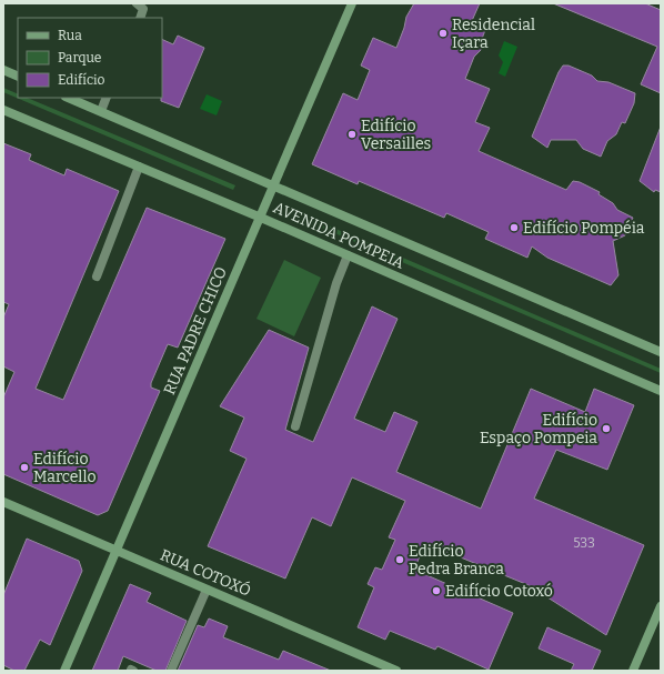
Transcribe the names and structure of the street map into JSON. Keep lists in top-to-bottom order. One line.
{"streets":{"main road":["AVENIDA POMPEIA","RUA PADRE CHICO","RUA COTOXÓ"]},"crossings":[["AVENIDA POMPEIA","RUA PADRE CHICO"],["RUA PADRE CHICO","RUA COTOXÓ"]],"places":["Residencial Içara","Edifício Versailles","Edifício Pompéia","Edifício Espaço Pompeia","Edifício Marcello","Edifício Pedra Branca","Edifício Cotoxó"],"house_numbers":["533"],"legend":["Rua","Parque","Edifício"]}
